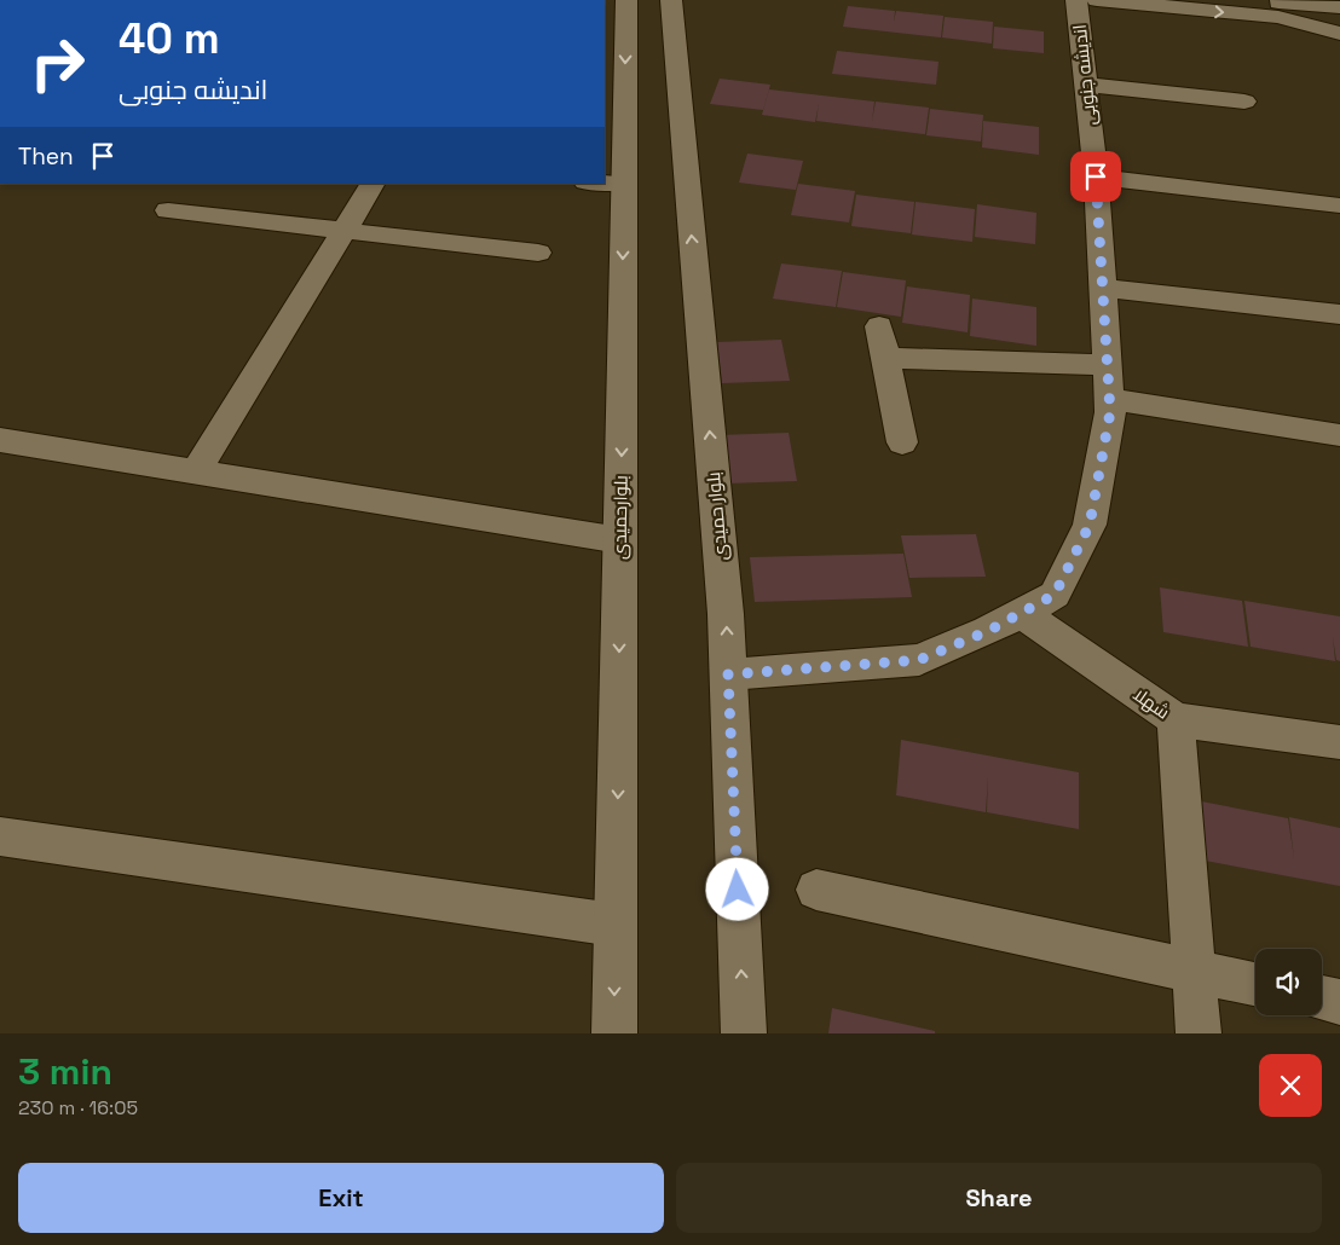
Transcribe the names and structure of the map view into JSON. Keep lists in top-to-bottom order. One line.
{"streets":{"street":["اندیشه جنوبی","بلوار حمیدی","بلوارحمیدی","شهلا"]},"crossings":[["اندیشه جنوبی","بلوار حمیدی"],["اندیشه جنوبی","شهلا"]],"one_way":["بلوار حمیدی","بلوارحمیدی"],"page":{"turn":["40 m","اندیشه جنوبی"],"then":"Then","heading":["3 min","230 m · 16:05"],"buttons":["Exit","Share"]}}
